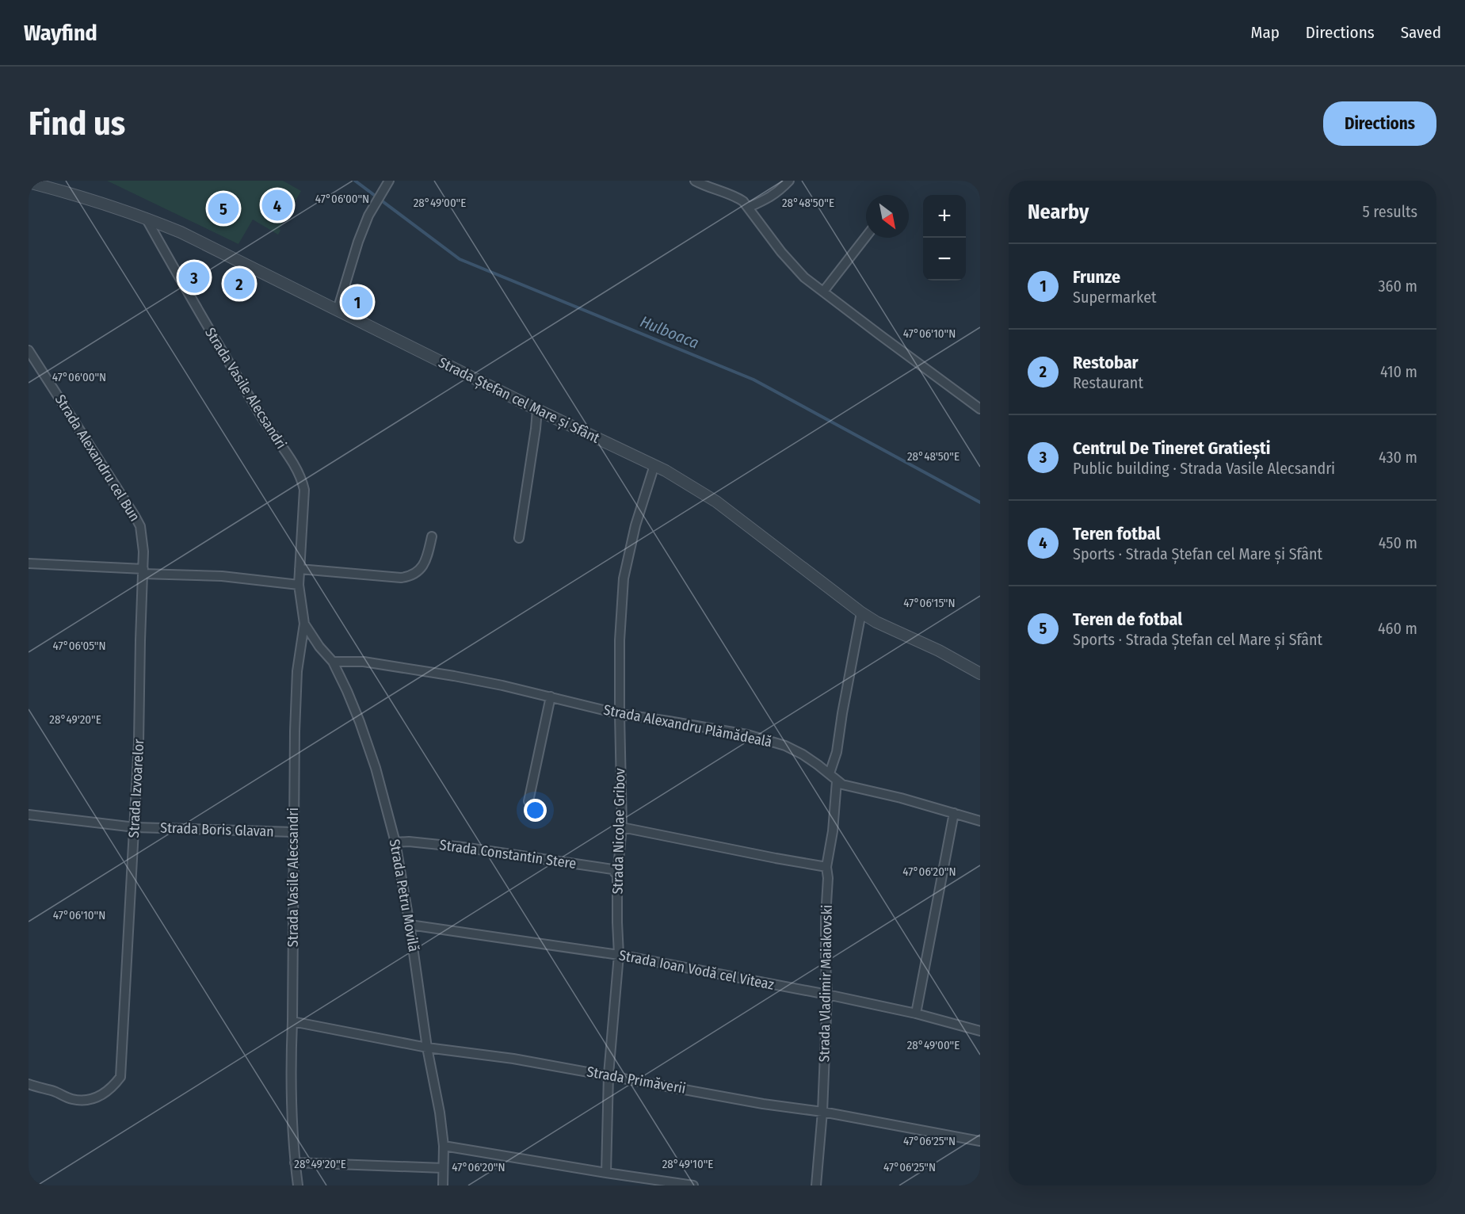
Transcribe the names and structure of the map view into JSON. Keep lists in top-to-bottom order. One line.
{"streets":{"street":["Strada Vasile Alecsandri","Strada Ștefan cel Mare și Sfânt","Strada Alexandru cel Bun","Strada Alexandru Plămădeală","Strada Izvoarelor","Strada Boris Glavan","Strada Nicolae Gribov","Strada Constantin Stere","Strada Petru Movilă","Strada Ioan Vodă cel Viteaz","Strada Vladimir Maiakovski","Strada Primăverii"]},"crossings":[["Strada Vasile Alecsandri","Strada Ștefan cel Mare și Sfânt"],["Strada Vasile Alecsandri","Strada Boris Glavan"],["Strada Vasile Alecsandri","Strada Petru Movilă"],["Strada Vasile Alecsandri","Strada Primăverii"],["Strada Ștefan cel Mare și Sfânt","Strada Nicolae Gribov"],["Strada Alexandru cel Bun","Strada Izvoarelor"],["Strada Alexandru Plămădeală","Strada Nicolae Gribov"],["Strada Alexandru Plămădeală","Strada Petru Movilă"],["Strada Alexandru Plămădeală","Strada Vladimir Maiakovski"],["Strada Izvoarelor","Strada Boris Glavan"],["Strada Nicolae Gribov","Strada Constantin Stere"],["Strada Nicolae Gribov","Strada Ioan Vodă cel Viteaz"],["Strada Nicolae Gribov","Strada Primăverii"],["Strada Constantin Stere","Strada Petru Movilă"],["Strada Petru Movilă","Strada Ioan Vodă cel Viteaz"],["Strada Petru Movilă","Strada Primăverii"],["Strada Ioan Vodă cel Viteaz","Strada Vladimir Maiakovski"],["Strada Vladimir Maiakovski","Strada Primăverii"]],"water":["Hulboaca"],"north":"bottom right","page":{"header":"Wayfind","nav":["Map","Directions","Saved"],"buttons":"Directions","title":"Find us","heading":["Nearby","5 results"],"pins":["4","5","3","2","1"],"map_buttons":["+","−"],"list":[{"mark":"1","name":"Frunze","note":"Supermarket","value":"360 m"},{"mark":"2","name":"Restobar","note":"Restaurant","value":"410 m"},{"mark":"3","name":"Centrul De Tineret Gratiești","note":"Public building · Strada Vasile Alecsandri","value":"430 m"},{"mark":"4","name":"Teren fotbal","note":"Sports · Strada Ștefan cel Mare și Sfânt","value":"450 m"},{"mark":"5","name":"Teren de fotbal","note":"Sports · Strada Ștefan cel Mare și Sfânt","value":"460 m"}]},"coordinates":["47°06'00\"N","28°48'50\"E","28°49'00\"E","47°06'10\"N","47°06'15\"N","47°06'05\"N","28°49'20\"E","47°06'20\"N","47°06'25\"N","28°49'10\"E"]}
